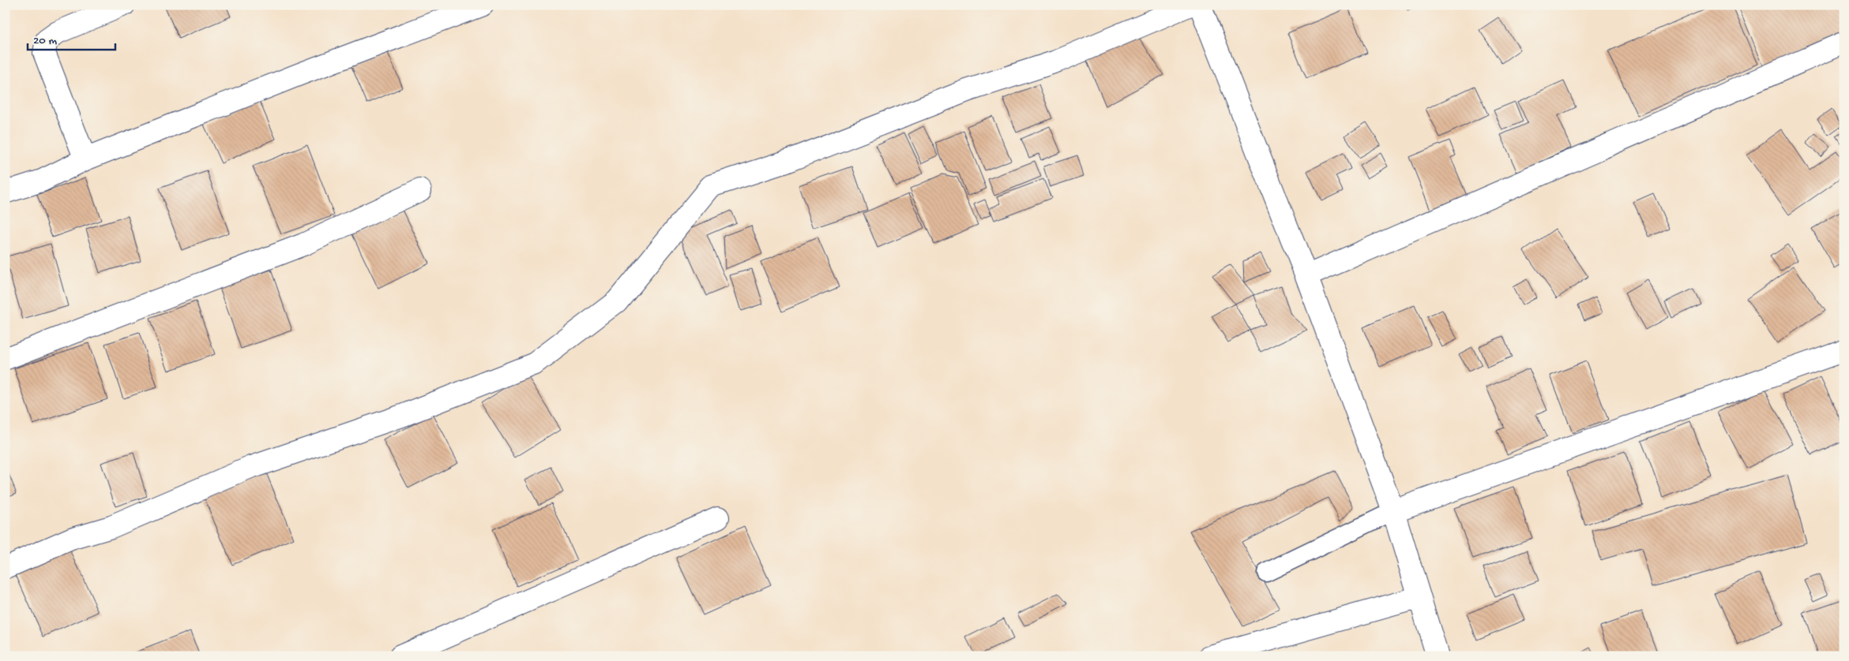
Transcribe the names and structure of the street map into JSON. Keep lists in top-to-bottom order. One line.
{"scale_bar":"20 m"}
